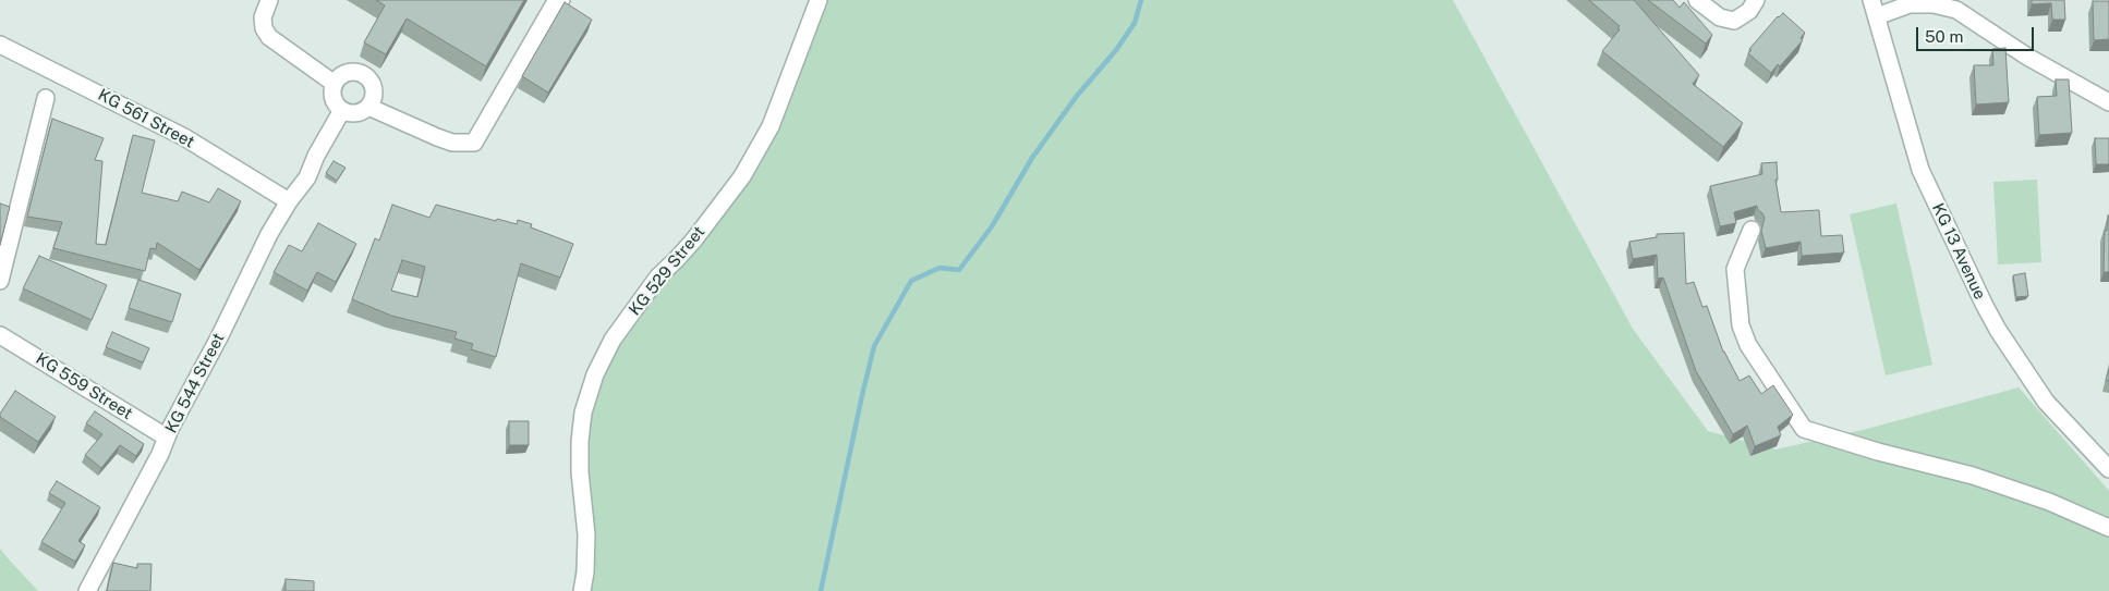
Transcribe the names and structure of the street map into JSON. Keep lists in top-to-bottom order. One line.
{"streets":{"street":["KG 561 Street","KG 13 Avenue","KG 529 Street","KG 544 Street","KG 559 Street"]},"crossings":[["KG 561 Street","KG 544 Street"],["KG 544 Street","KG 559 Street"]],"scale_bar":"50 m"}
